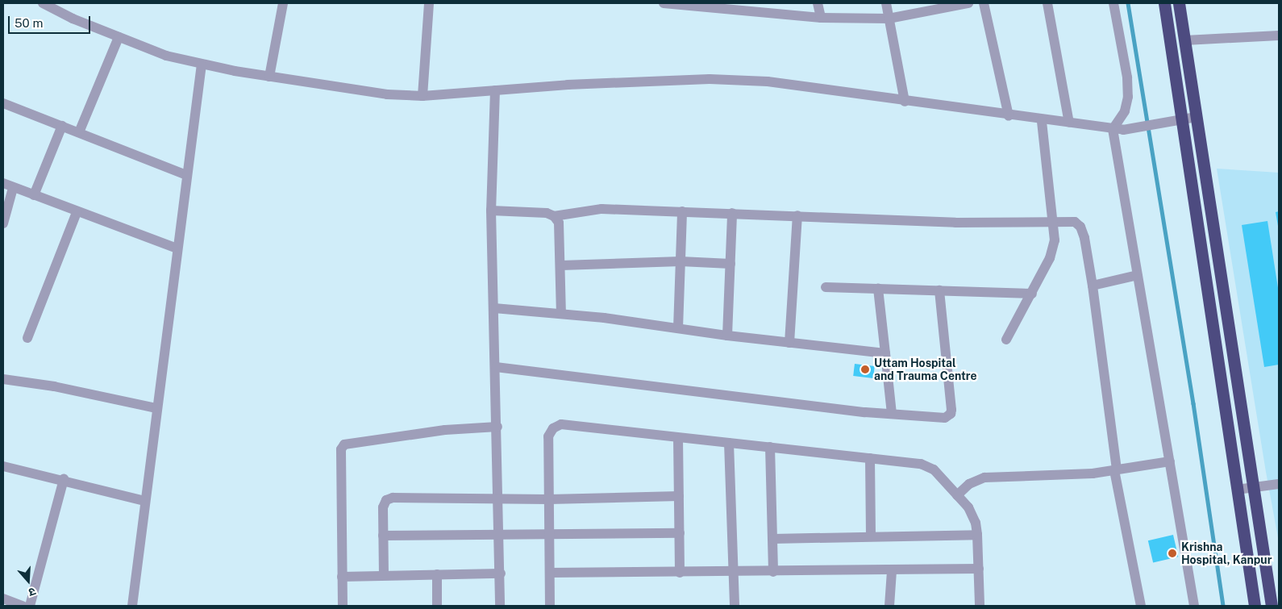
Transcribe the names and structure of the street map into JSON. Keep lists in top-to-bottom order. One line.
{"places":["Uttam Hospital and Trauma Centre","Krishna Hospital, Kanpur"],"scale_bar":"50 m","north":"bottom"}
